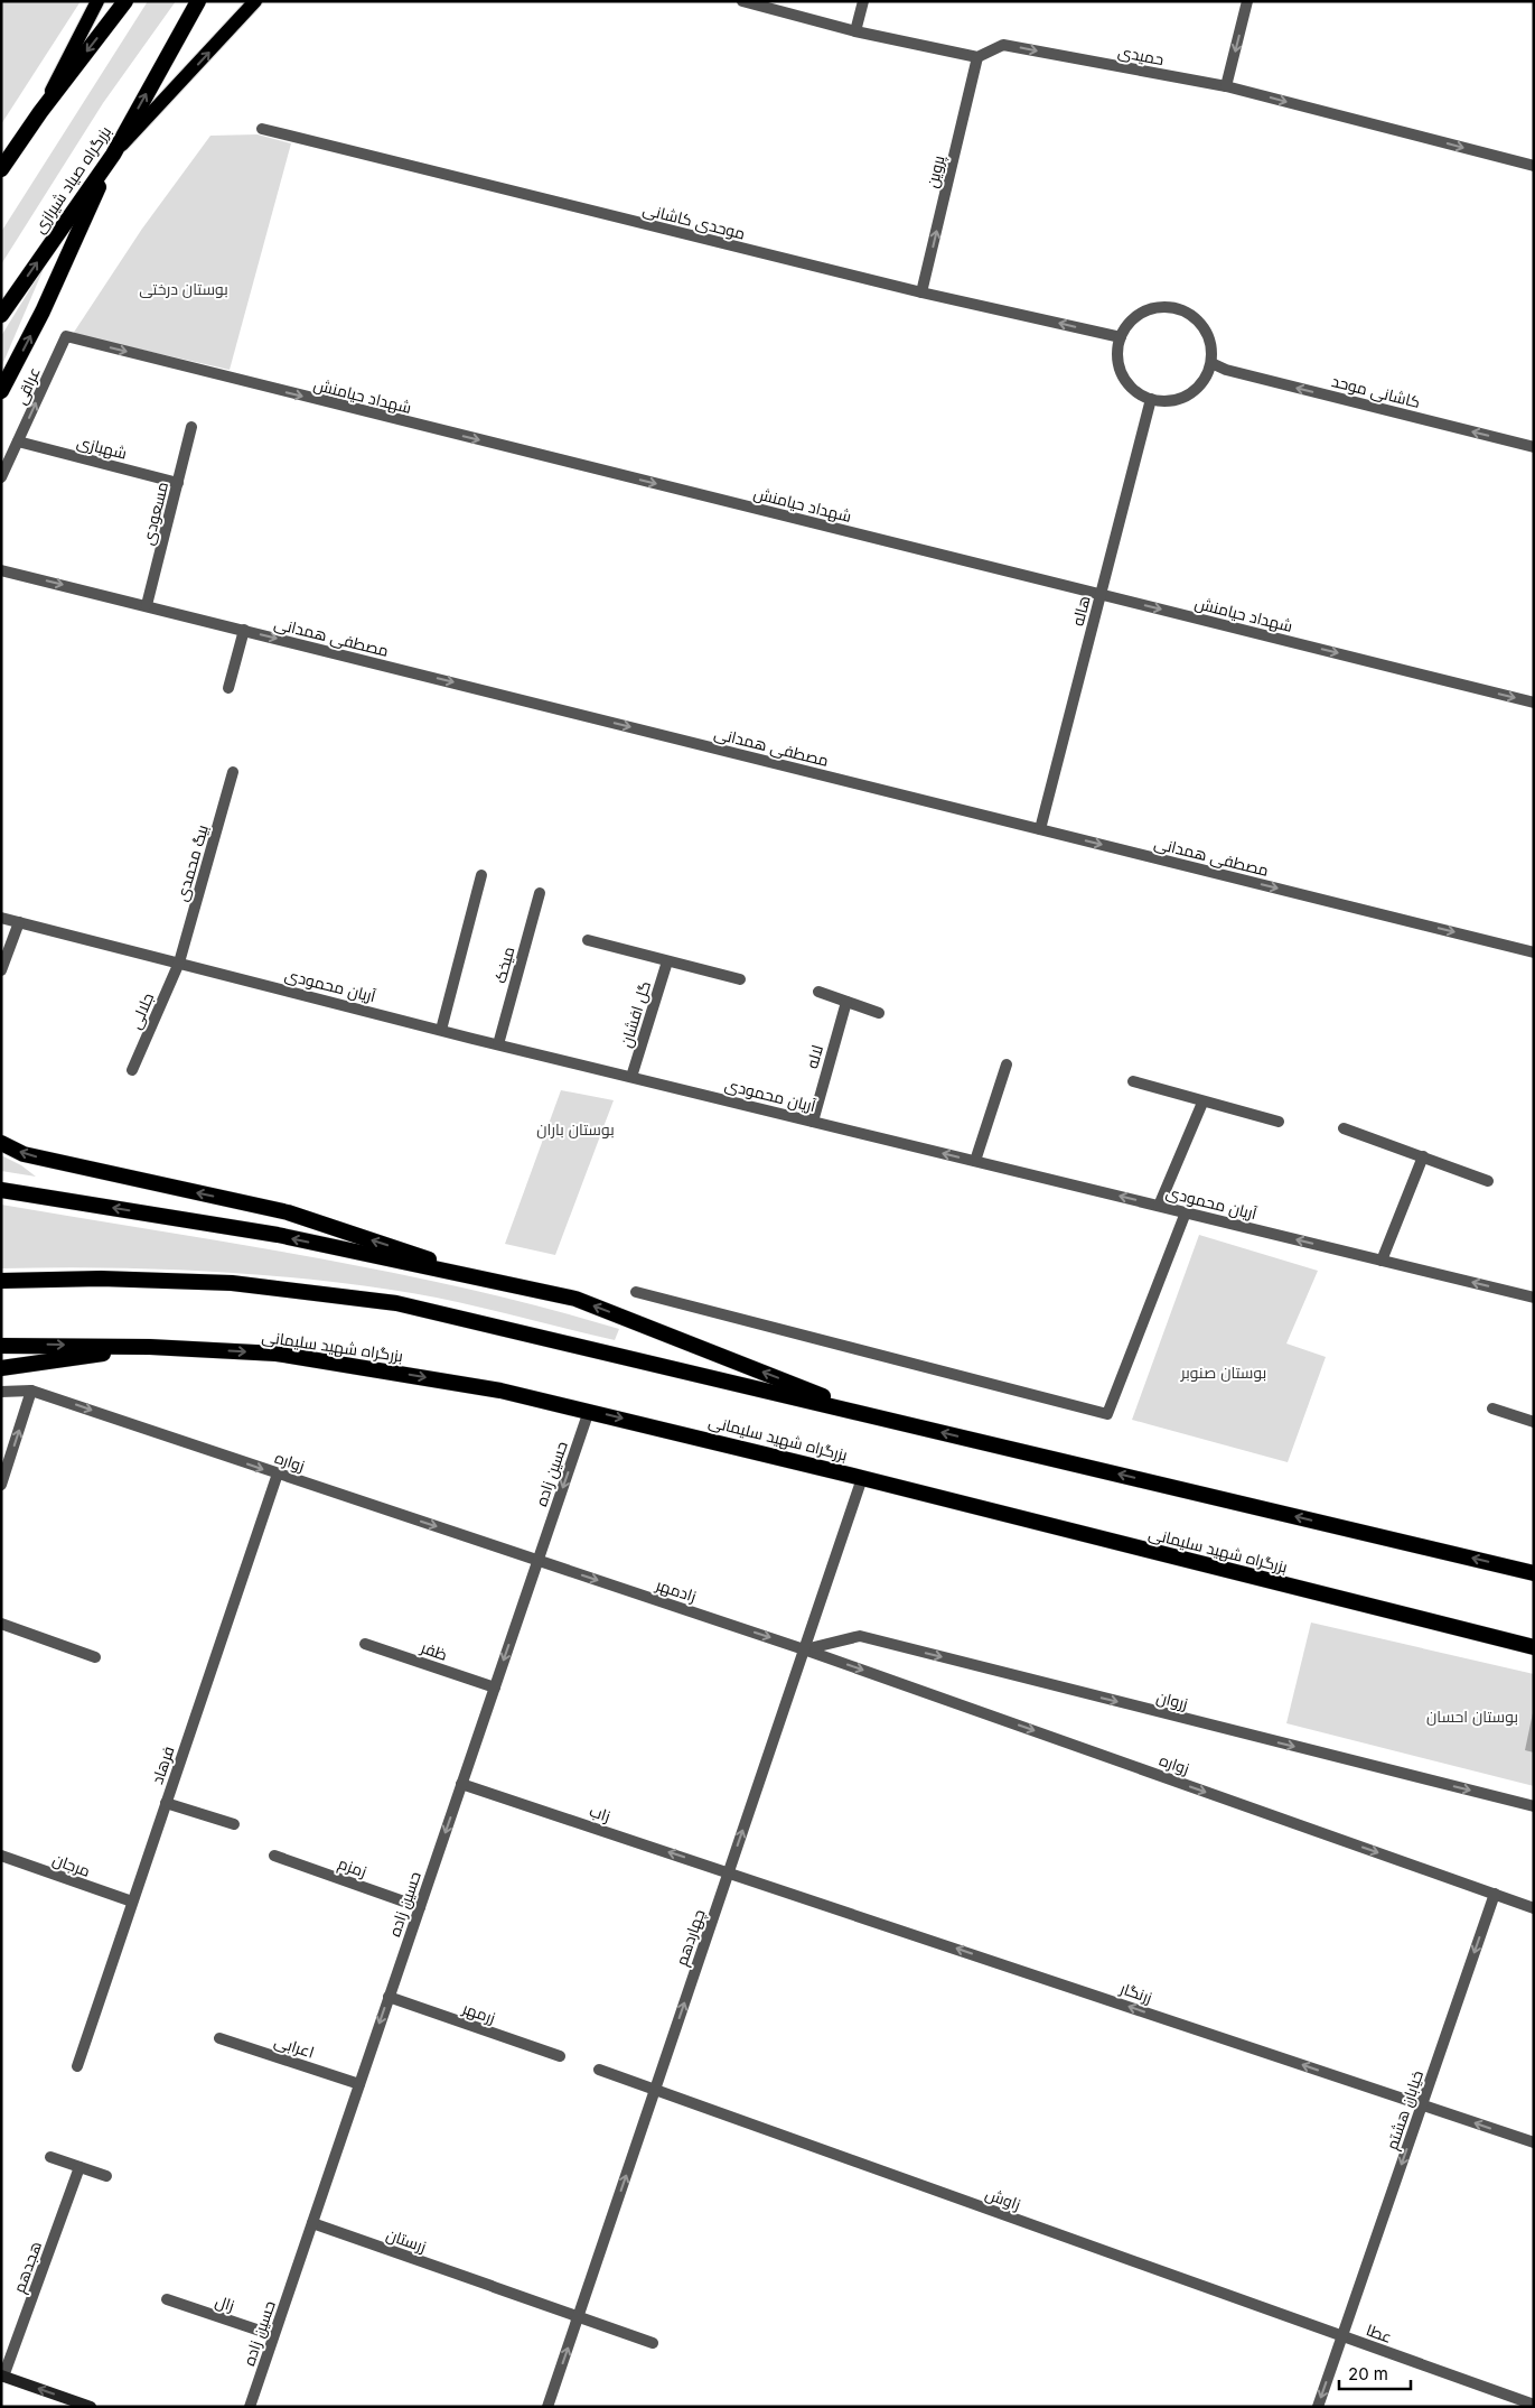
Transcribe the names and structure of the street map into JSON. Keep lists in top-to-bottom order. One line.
{"streets":{"highway":["بزرگراه صیاد شیرازی","بزرگراه شهید سلیمانی"],"street":["حمیدی","پروین","موحدی کاشانی","عراقی","کاشانی موحد","شهداد حیامنش","شهبازی","مسعودی","هاله","مصطفی همدانی","بیگ محمدی","میخک","آریان محمودی","جلالی","گل افشان","لاله","زواره","حسین زاده","زادمهر","ظفر","زروان","فرهاد","زاب","مرجان","زمزم","چهاردهم","زرنگار","زرمهر","اعرابی","خیابان هشتم","زاوش","زرستان","هجدهم","زال","عطا"]},"crossings":[["حمیدی","پروین"],["پروین","موحدی کاشانی"],["موحدی کاشانی","کاشانی موحد"],["موحدی کاشانی","هاله"],["عراقی","شهداد حیامنش"],["عراقی","شهبازی"],["کاشانی موحد","هاله"],["شهداد حیامنش","هاله"],["شهبازی","مسعودی"],["مسعودی","مصطفی همدانی"],["هاله","مصطفی همدانی"],["بیگ محمدی","آریان محمودی"],["بیگ محمدی","جلالی"],["میخک","آریان محمودی"],["آریان محمودی","جلالی"],["آریان محمودی","گل افشان"],["آریان محمودی","لاله"],["بزرگراه شهید سلیمانی","حسین زاده"],["بزرگراه شهید سلیمانی","چهاردهم"],["زواره","حسین زاده"],["زواره","زادمهر"],["زواره","زروان"],["زواره","فرهاد"],["زواره","چهاردهم"],["زواره","خیابان هشتم"],["حسین زاده","زادمهر"],["حسین زاده","ظفر"],["حسین زاده","زاب"],["حسین زاده","زمزم"],["حسین زاده","زرمهر"],["حسین زاده","اعرابی"],["حسین زاده","زرستان"],["حسین زاده","زال"],["زادمهر","زروان"],["زادمهر","چهاردهم"],["زروان","چهاردهم"],["فرهاد","مرجان"],["زاب","چهاردهم"],["زاب","زرنگار"],["چهاردهم","زرنگار"],["چهاردهم","زاوش"],["چهاردهم","زرستان"],["زرنگار","خیابان هشتم"],["خیابان هشتم","زاوش"],["خیابان هشتم","عطا"],["زاوش","عطا"]],"one_way":["حمیدی","پروین","عراقی","کاشانی موحد","شهداد حیامنش","مصطفی همدانی","آریان محمودی","زواره","حسین زاده","زادمهر","زروان","زاب","چهاردهم","زرنگار","خیابان هشتم"],"parks":["بوستان درختی","بوستان باران","بوستان صنوبر","بوستان احسان"],"scale_bar":"20 m"}
